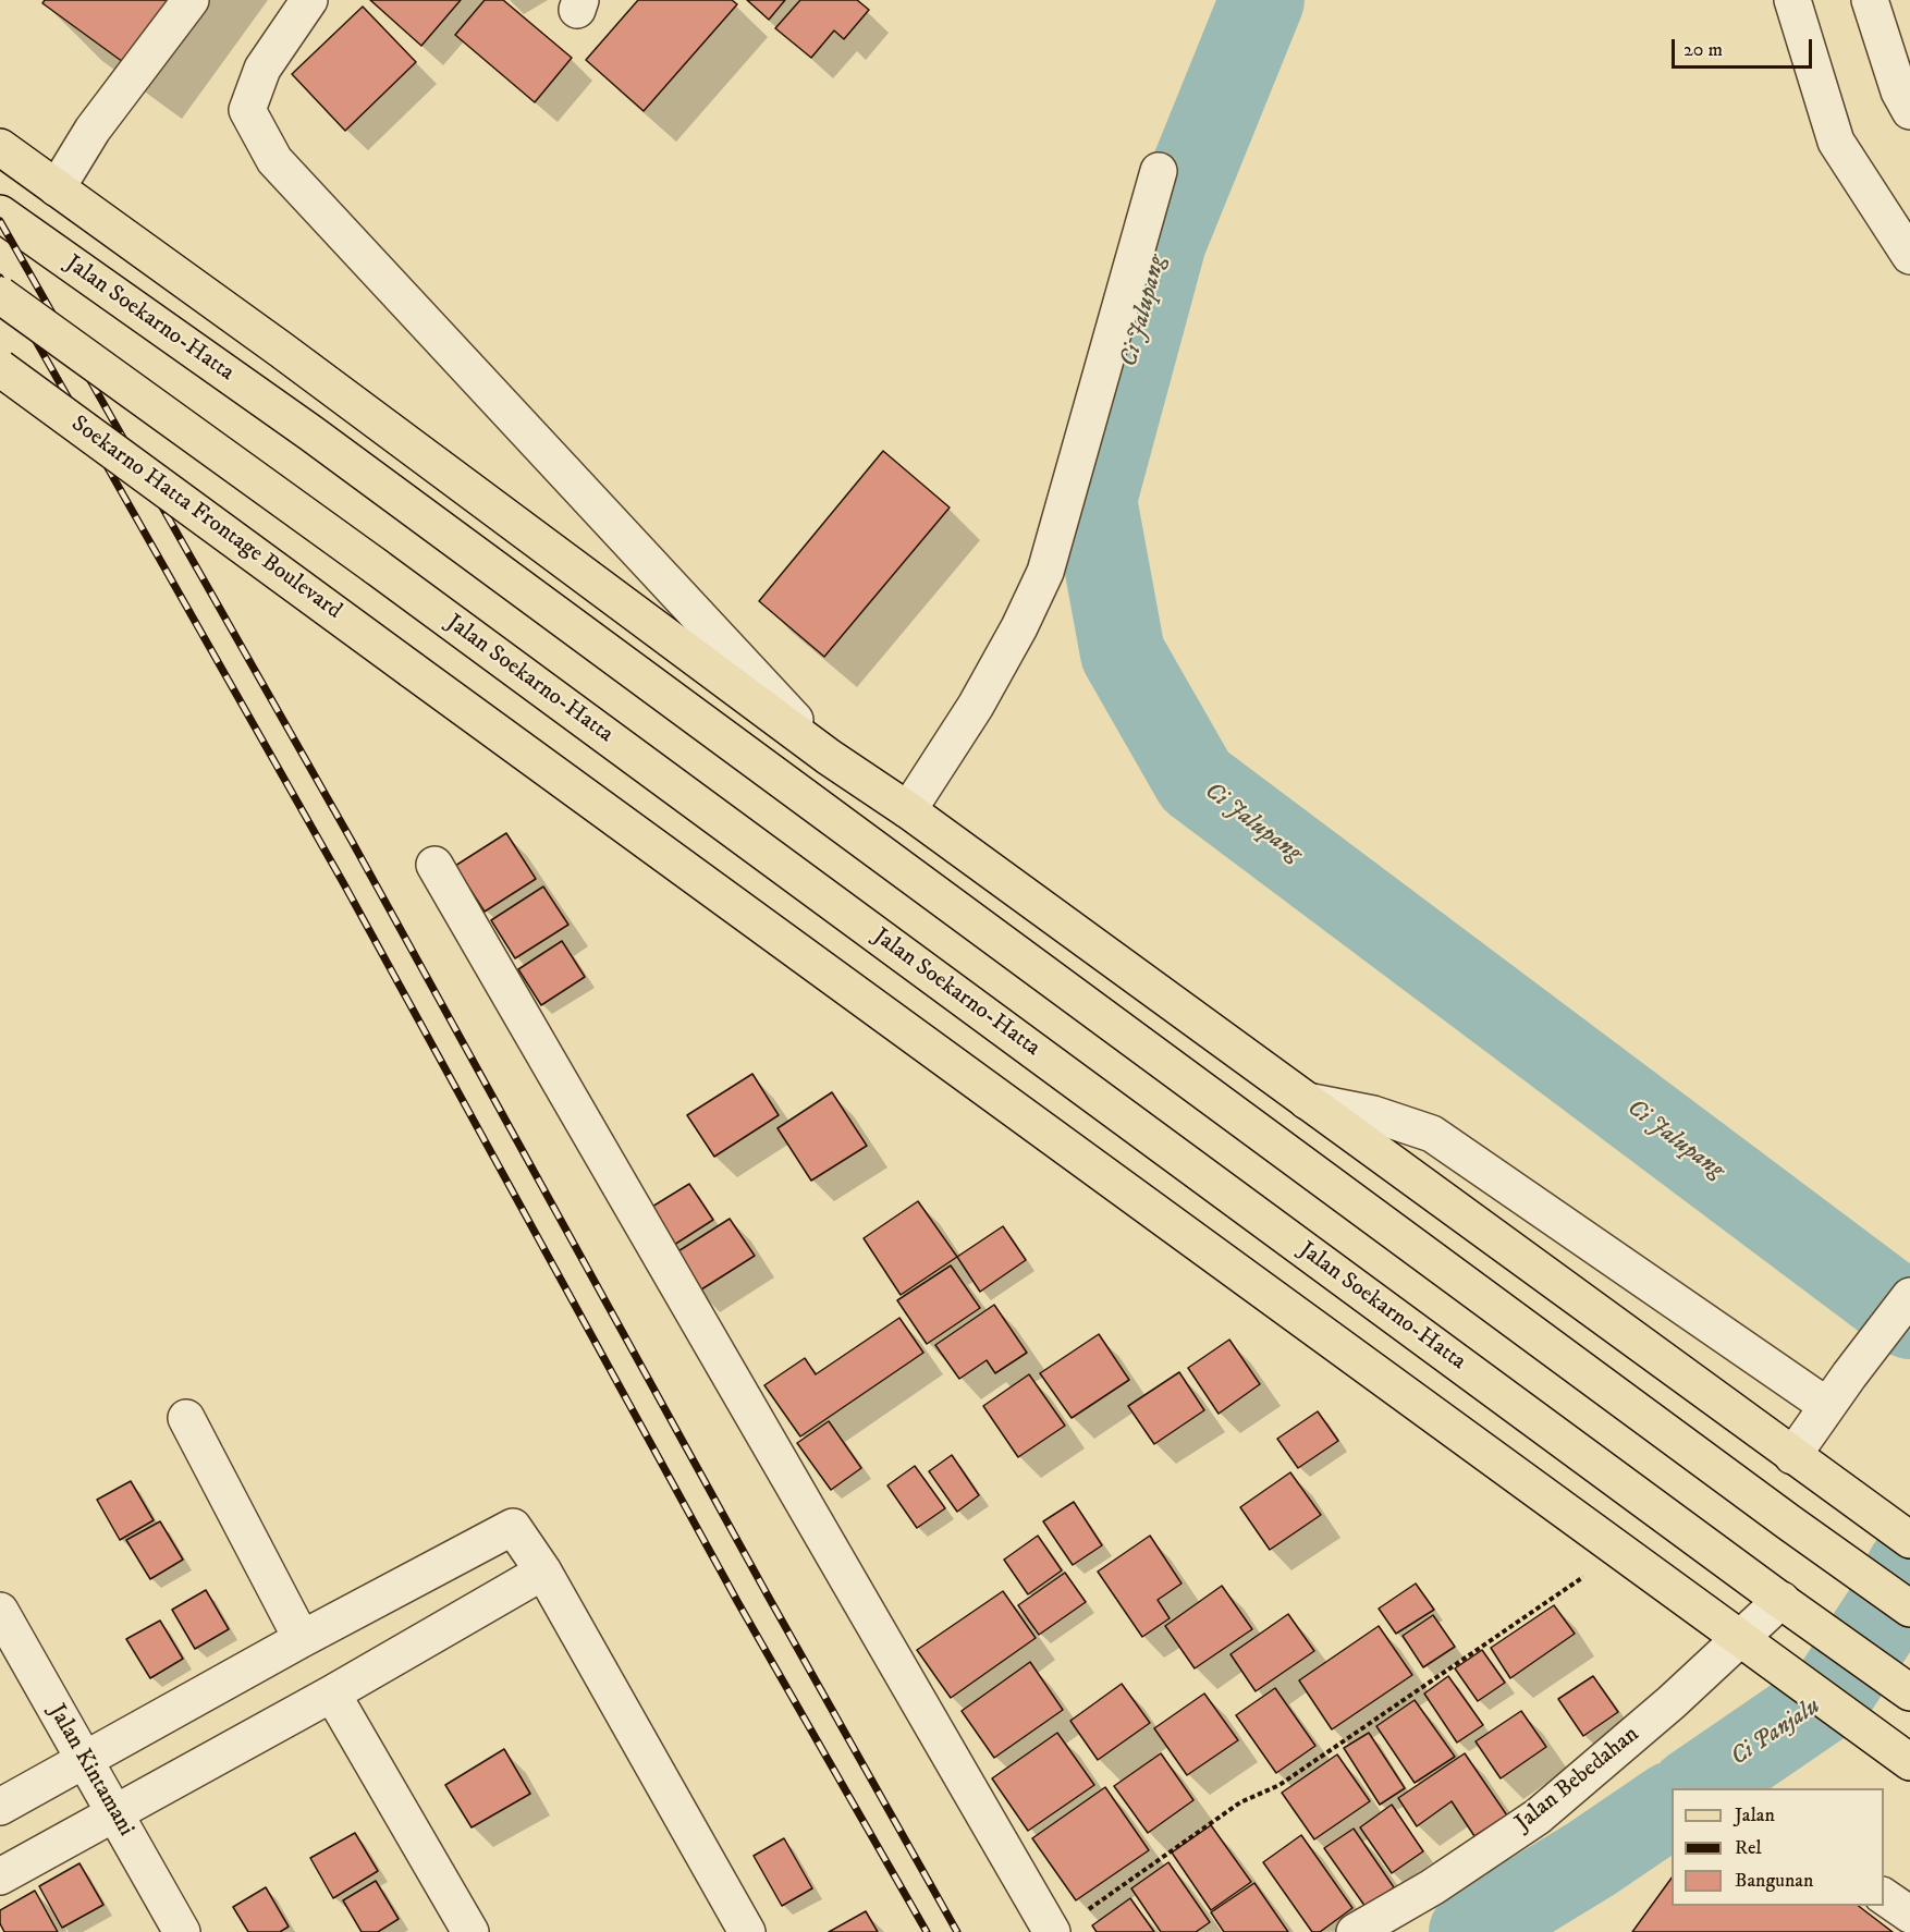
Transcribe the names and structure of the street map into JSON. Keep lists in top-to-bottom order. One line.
{"streets":{"main road":["Jalan Soekarno-Hatta","Soekarno Hatta Frontage Boulevard"],"street":["Jalan Kintamani","Jalan Bebedahan"]},"crossings":[["Jalan Soekarno-Hatta","Jalan Bebedahan"]],"water":["Ci Jalupang","Ci Panjalu"],"legend":["Jalan","Rel","Bangunan"],"scale_bar":"20 m"}
